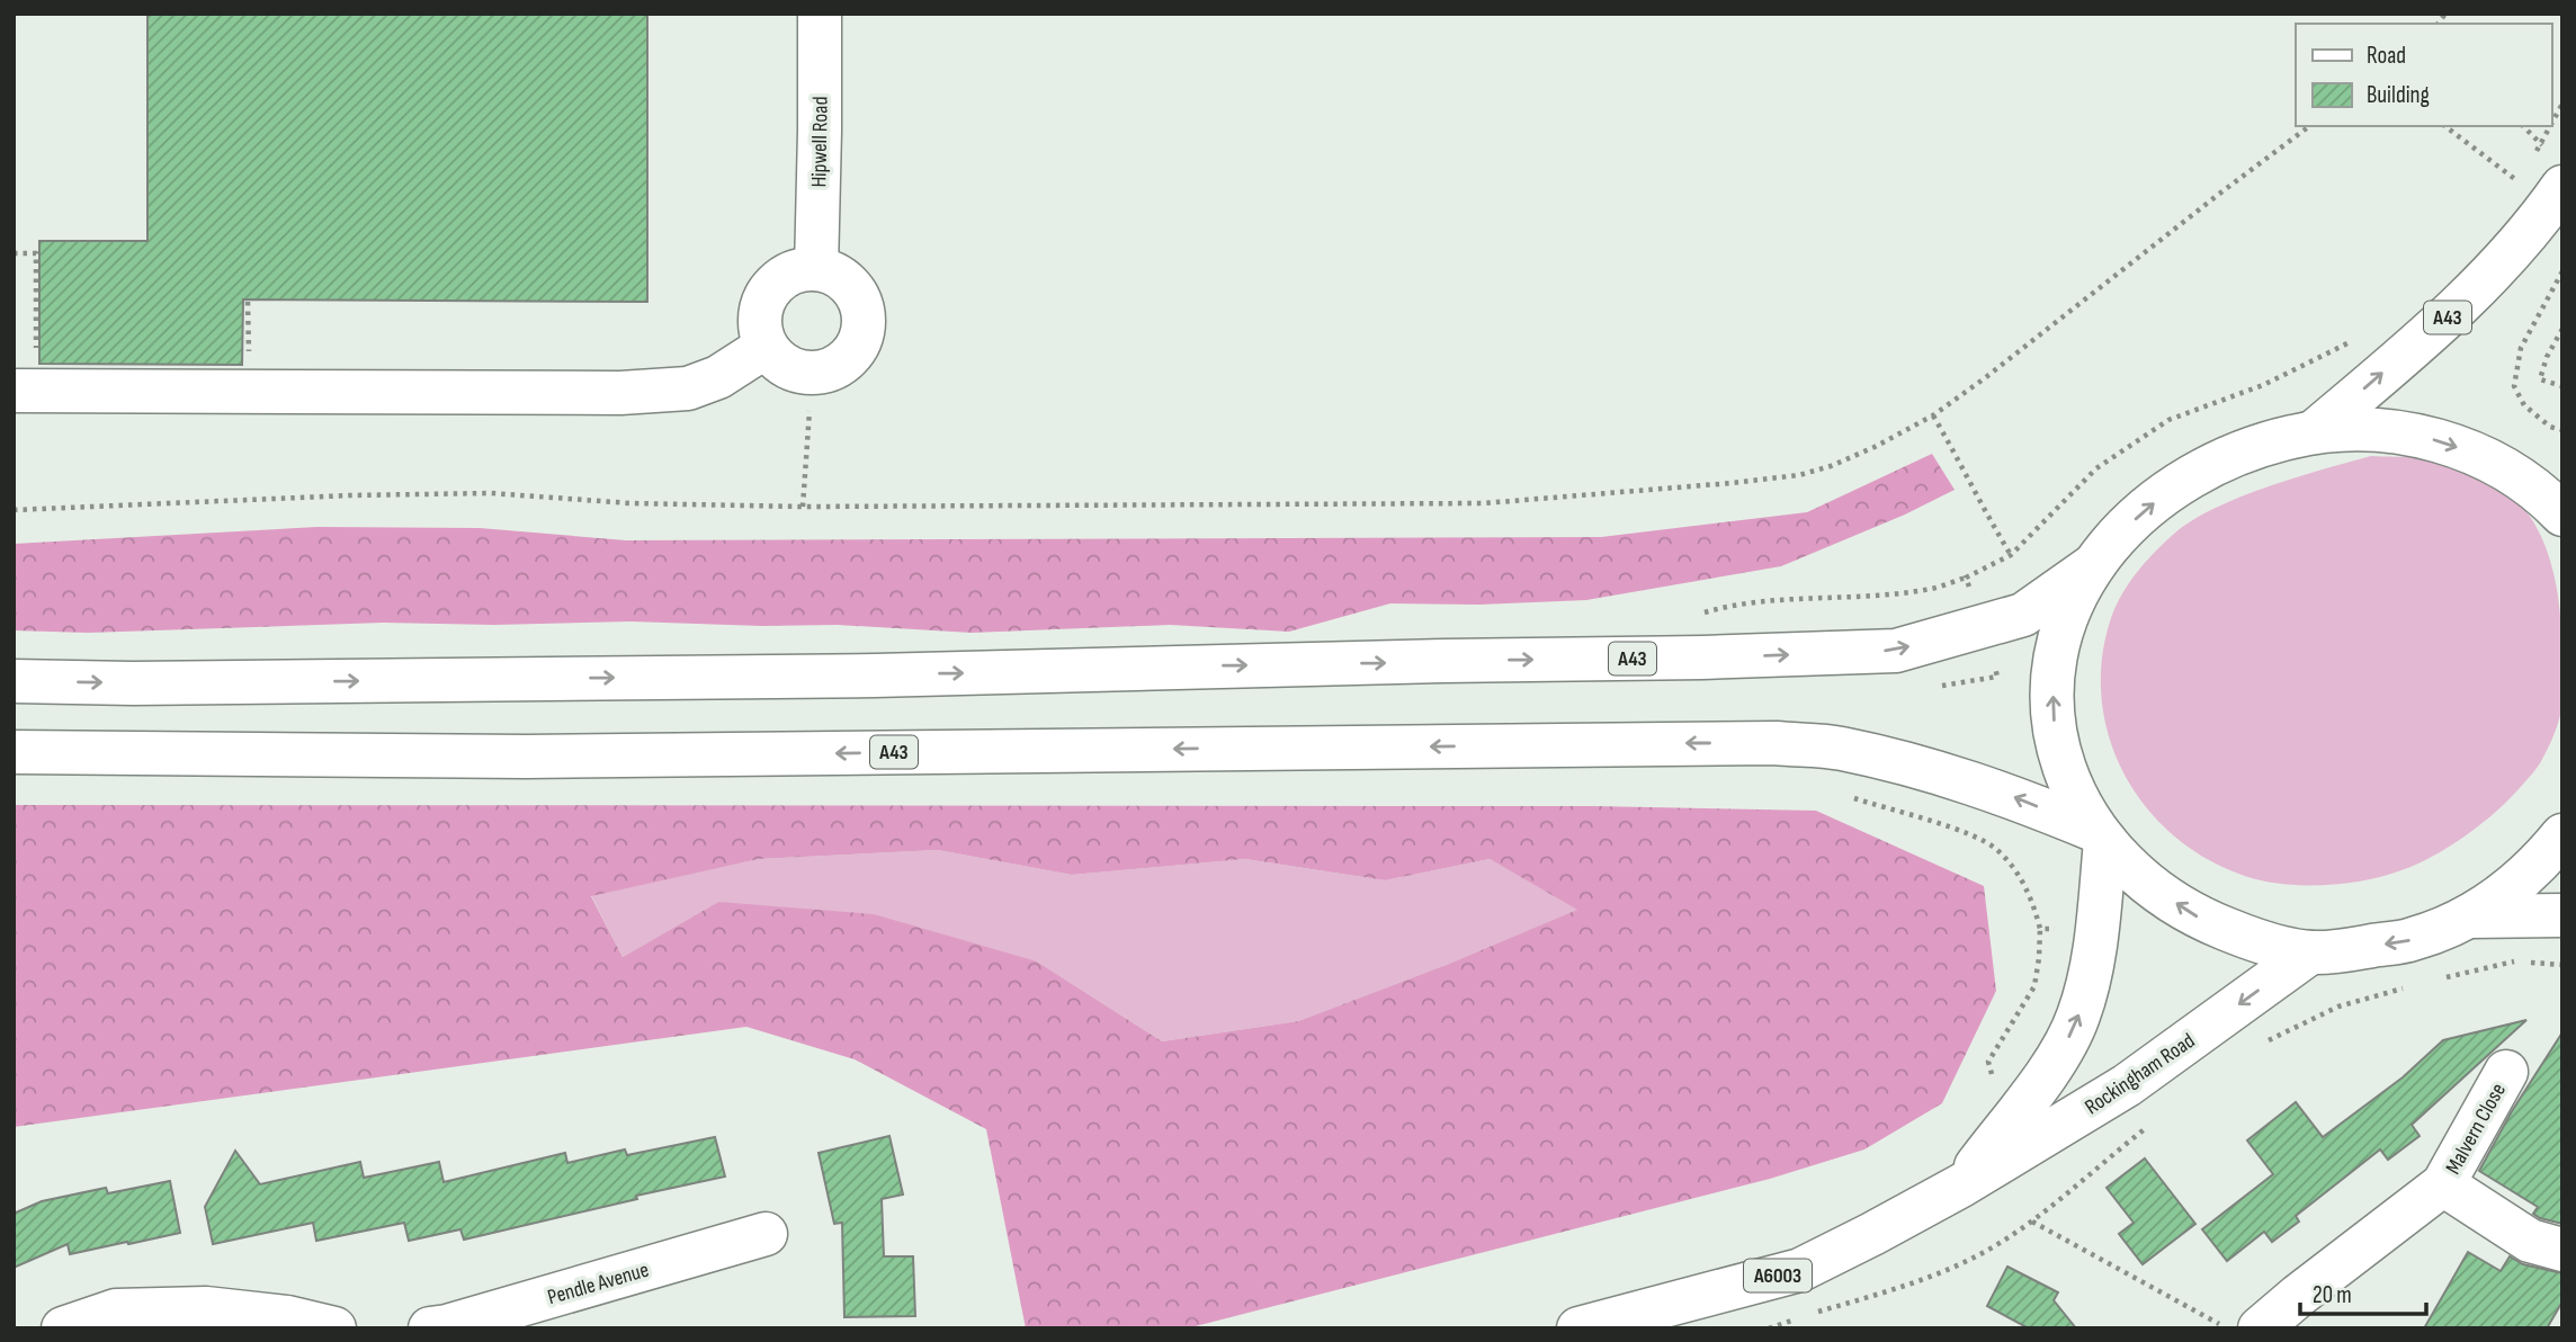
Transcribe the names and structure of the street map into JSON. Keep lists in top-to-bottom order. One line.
{"streets":{"main road":["Hipwell Road","A43","Rockingham Road","Malvern Close","A6003","Pendle Avenue"]},"crossings":[["A43","Rockingham Road"]],"legend":["Road","Building"],"scale_bar":"20 m"}
